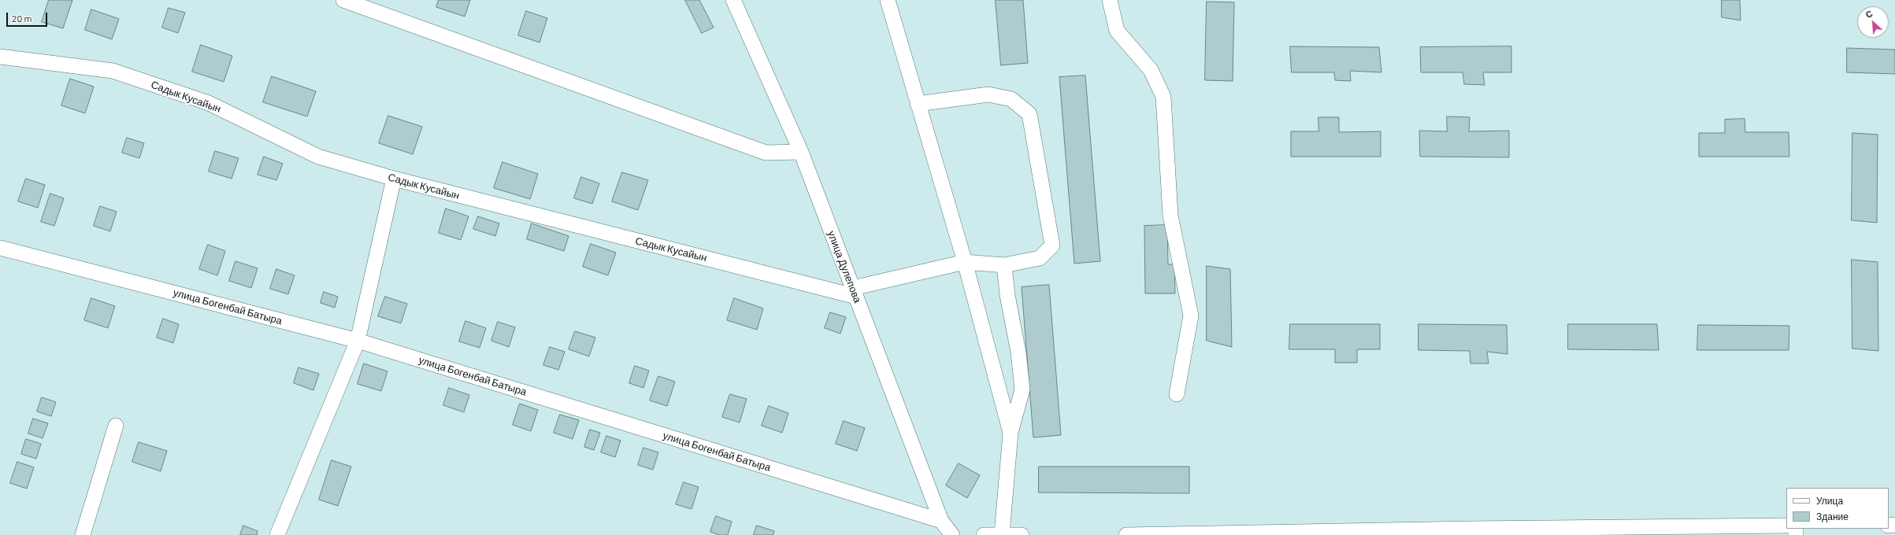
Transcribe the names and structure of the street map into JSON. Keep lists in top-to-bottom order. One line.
{"streets":{"street":["Садык Кусайын","улица Дулепова","улица Богенбай Батыра"]},"crossings":[["Садык Кусайын","улица Дулепова"],["улица Дулепова","улица Богенбай Батыра"]],"legend":["Улица","Здание"],"scale_bar":"20 m","north":"top left"}
